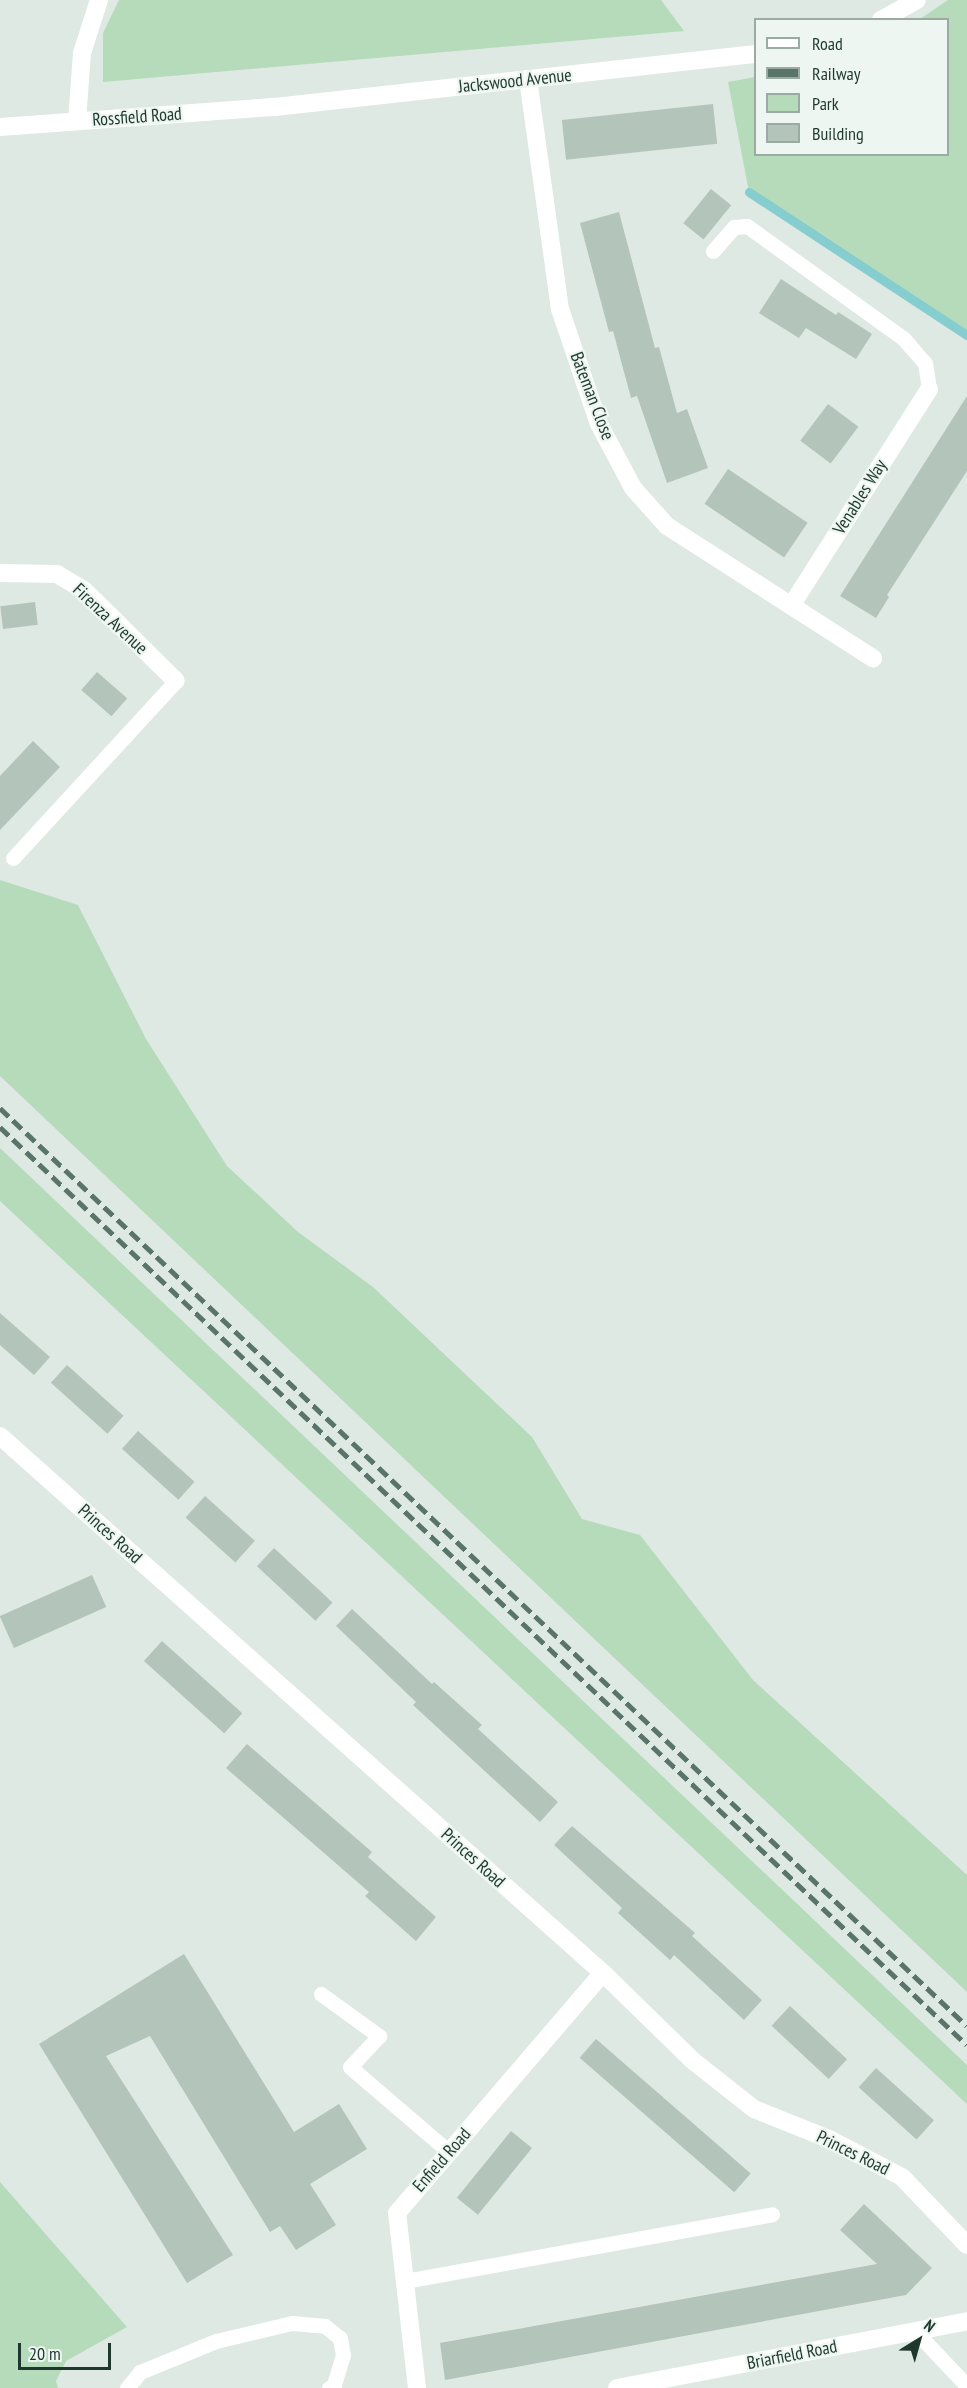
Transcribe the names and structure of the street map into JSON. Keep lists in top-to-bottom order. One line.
{"streets":{"street":["Jackswood Avenue","Rossfield Road","Bateman Close","Venables Way","Firenza Avenue","Princes Road","Enfield Road","Briarfield Road"]},"crossings":[["Jackswood Avenue","Rossfield Road"],["Jackswood Avenue","Bateman Close"],["Bateman Close","Venables Way"],["Princes Road","Enfield Road"]],"legend":["Road","Railway","Park","Building"],"scale_bar":"20 m","north":"top right"}
